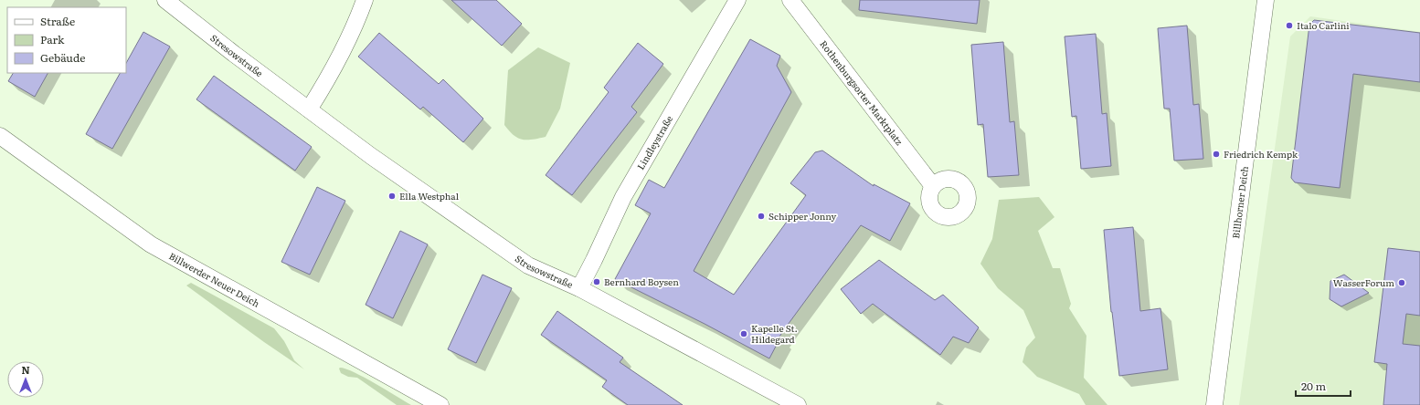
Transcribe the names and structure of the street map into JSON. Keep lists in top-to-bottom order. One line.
{"streets":{"street":["Stresowstraße","Rothenburgsorter Marktplatz","Lindleystraße","Billhorner Deich","Billwerder Neuer Deich"]},"crossings":[["Stresowstraße","Lindleystraße"]],"places":["Italo Carlini","Friedrich Kempk","Ella Westphal","Schipper Jonny","Bernhard Boysen","WasserForum","Kapelle St. Hildegard"],"legend":["Straße","Park","Gebäude"],"scale_bar":"20 m","north":"top"}
